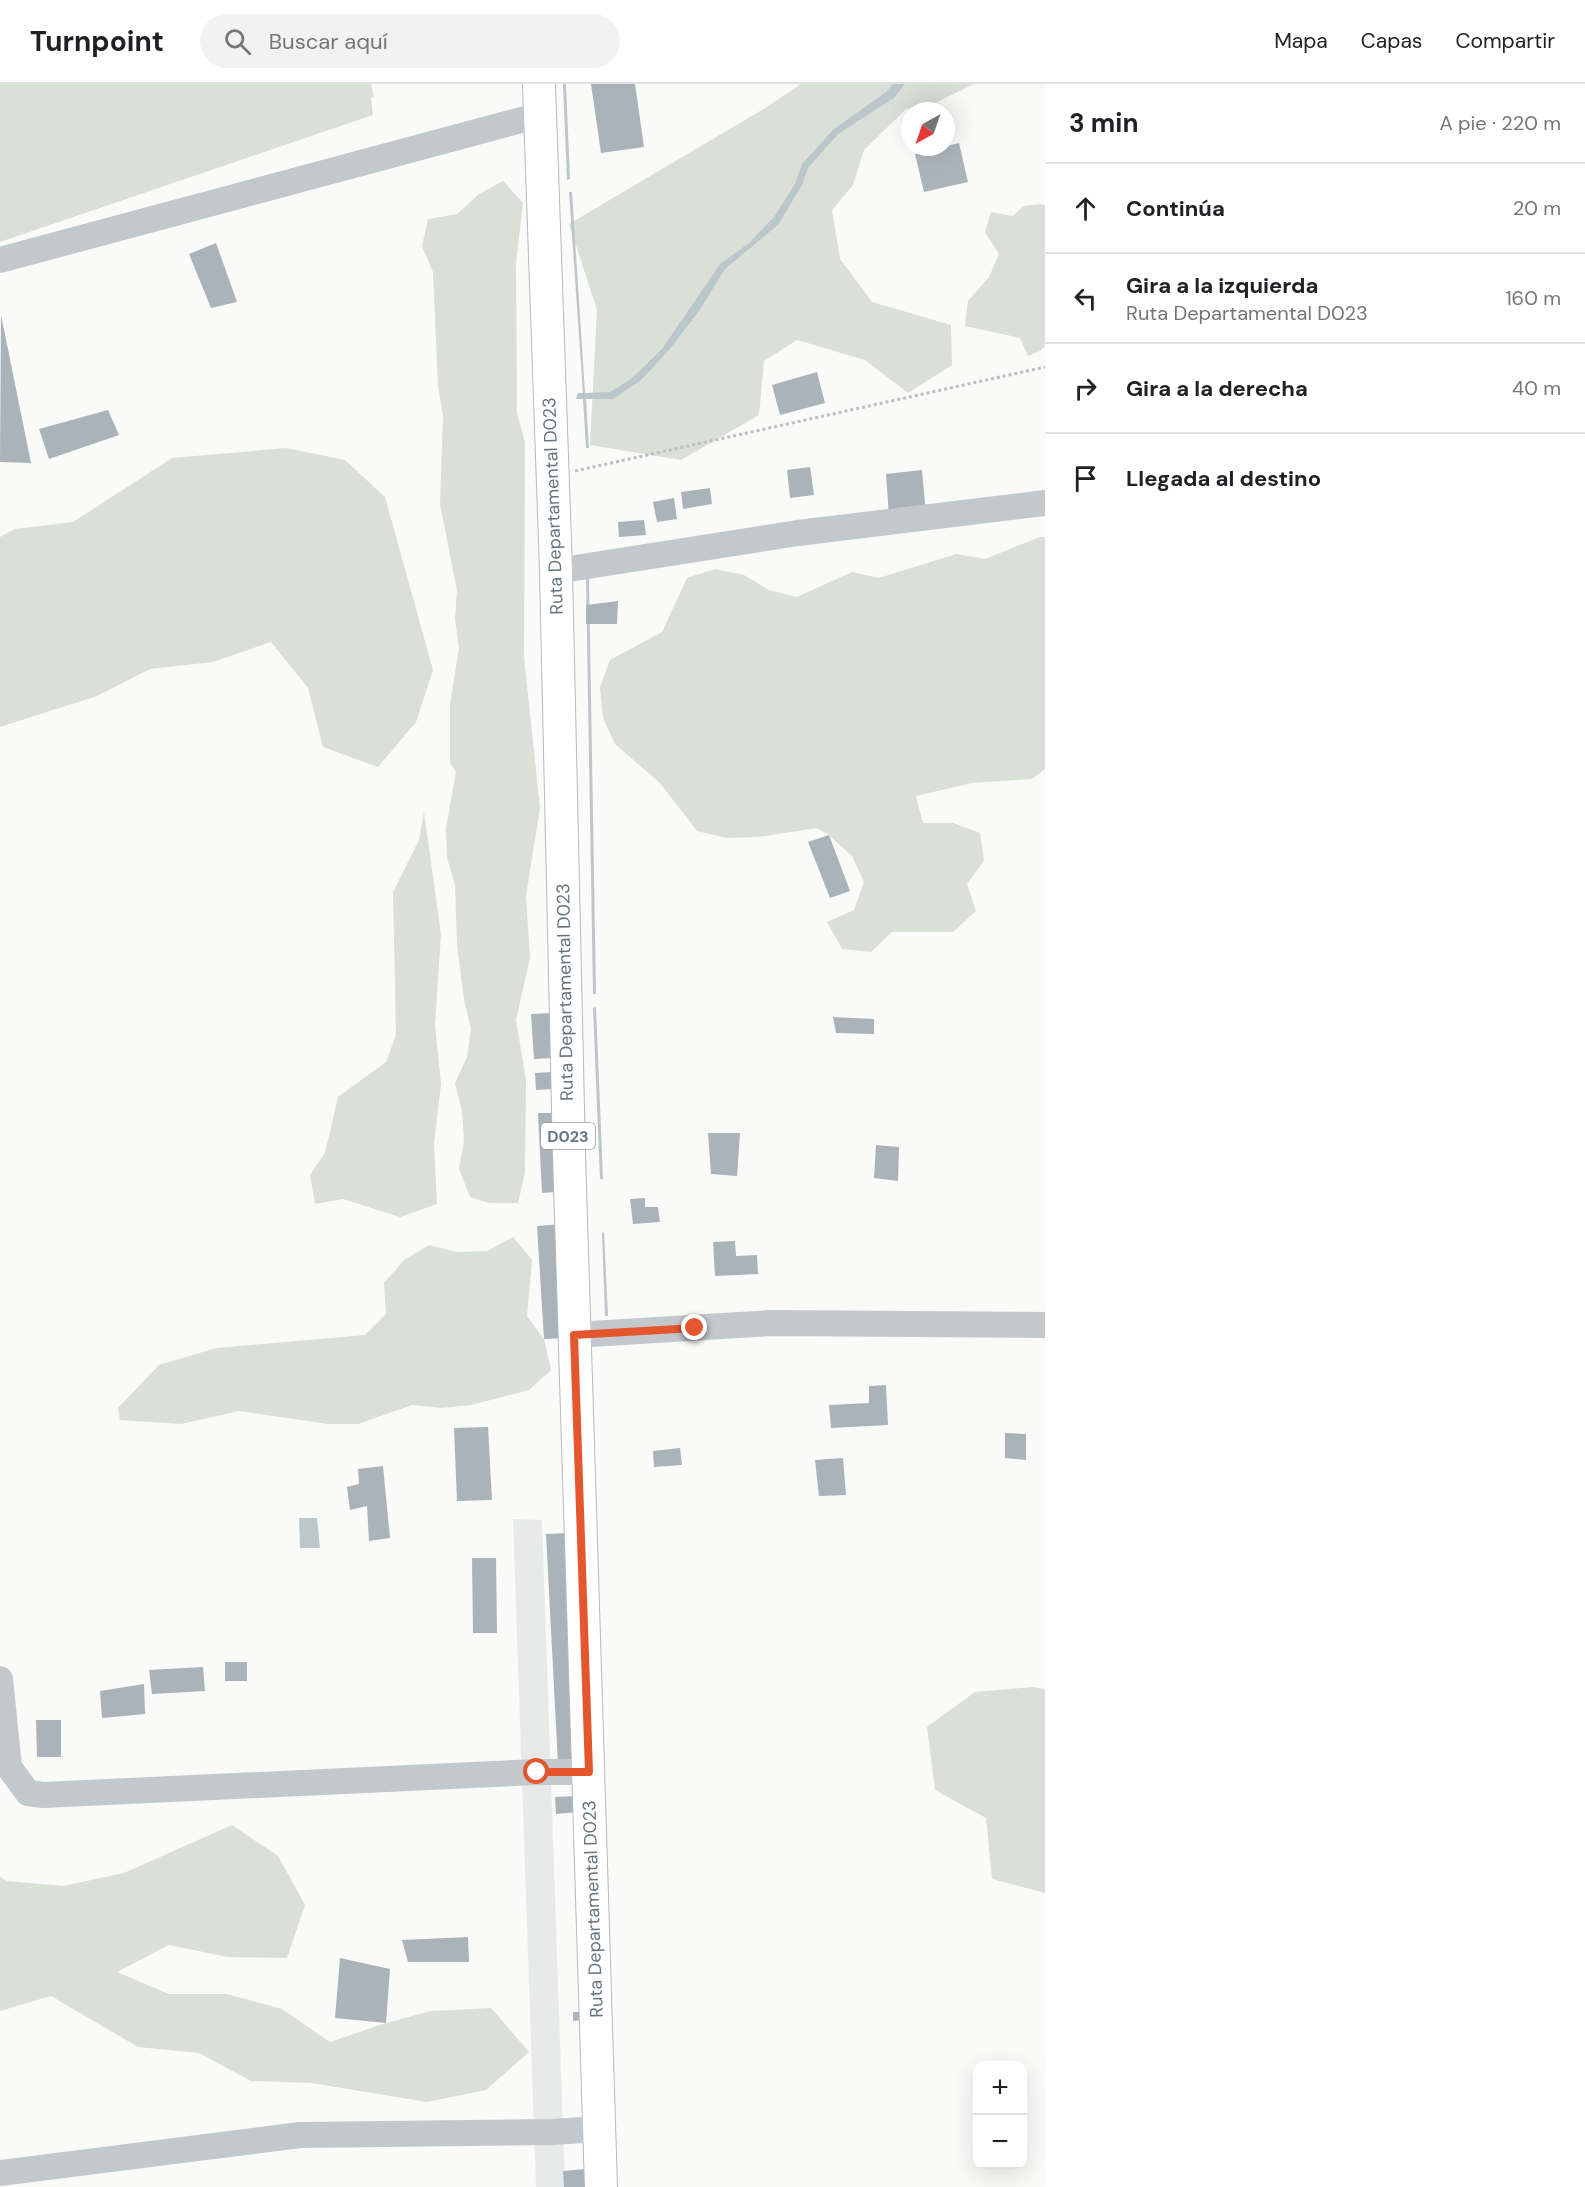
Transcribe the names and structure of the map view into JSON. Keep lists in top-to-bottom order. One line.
{"streets":{"main road":["Ruta Departamental D023","D023"]},"north":"bottom left","page":{"header":"Turnpoint","search":"Buscar aquí","nav":["Mapa","Capas","Compartir"],"heading":["3 min","A pie · 220 m"],"list":[["Continúa","20 m"],["Gira a la izquierda","Ruta Departamental D023","160 m"],["Gira a la derecha","40 m"],"Llegada al destino"],"map_buttons":["+","−"]}}
